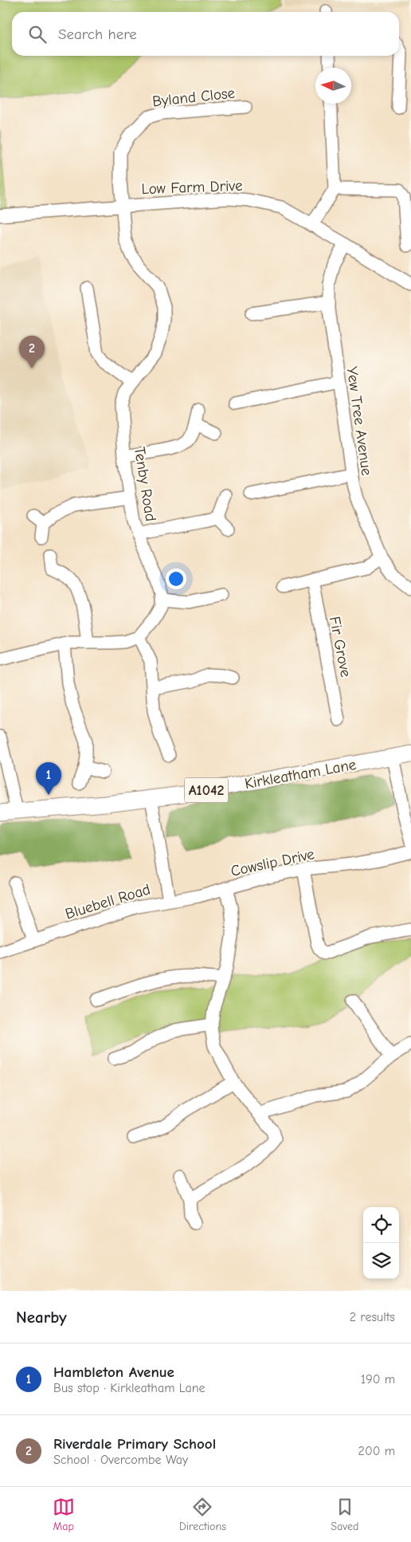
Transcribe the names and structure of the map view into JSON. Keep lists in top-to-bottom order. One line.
{"streets":{"main road":["Kirkleatham Lane","A1042"],"street":["Byland Close","Low Farm Drive","Yew Tree Avenue","Tenby Road","Fir Grove","Cowslip Drive","Bluebell Road"]},"crossings":[["Byland Close","Low Farm Drive"],["Byland Close","Tenby Road"],["Low Farm Drive","Yew Tree Avenue"],["Low Farm Drive","Tenby Road"],["Cowslip Drive","Bluebell Road"]],"north":"left","page":{"search":"Search here","pins":["2","1"],"heading":["Nearby","2 results"],"list":[{"mark":"1","name":"Hambleton Avenue","note":"Bus stop · Kirkleatham Lane","value":"190 m"},{"mark":"2","name":"Riverdale Primary School","note":"School · Overcombe Way","value":"200 m"}],"nav":["Map","Directions","Saved"]}}
